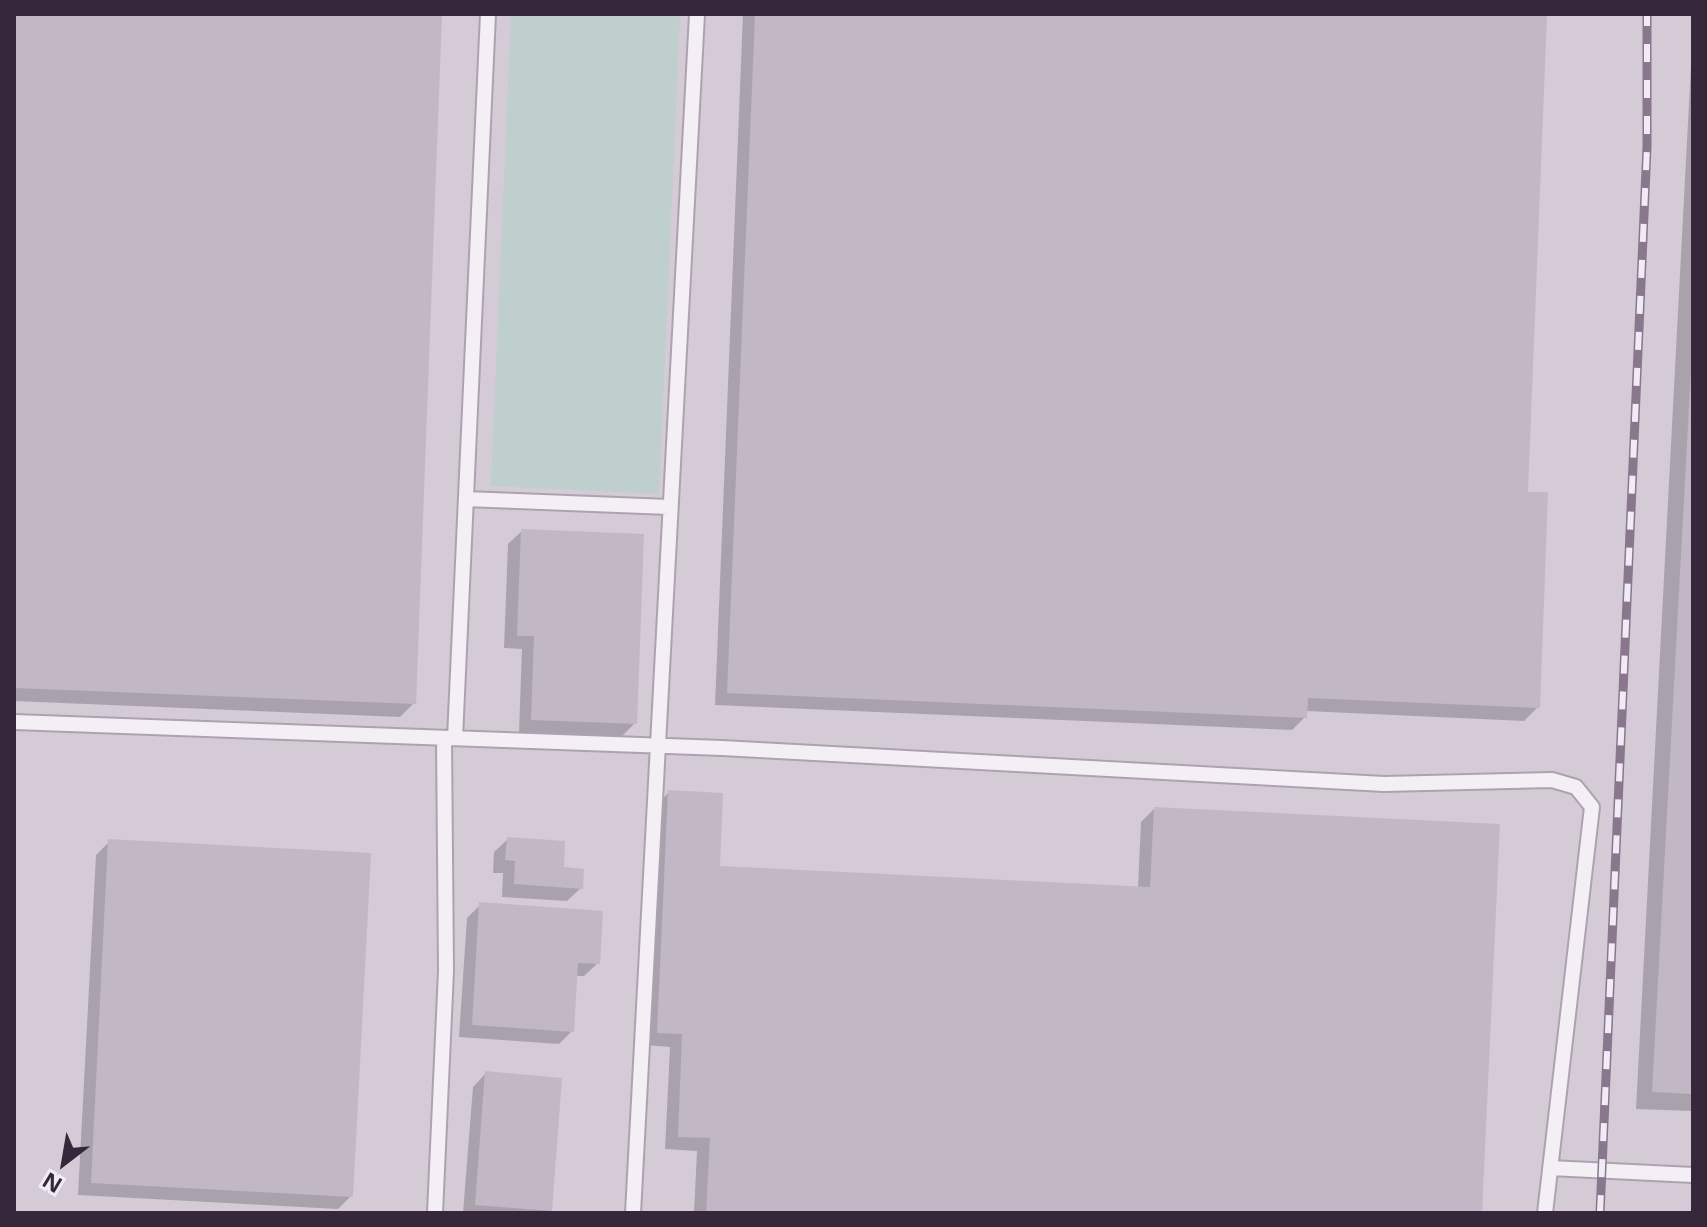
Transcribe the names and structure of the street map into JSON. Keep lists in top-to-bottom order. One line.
{"north":"bottom left"}
